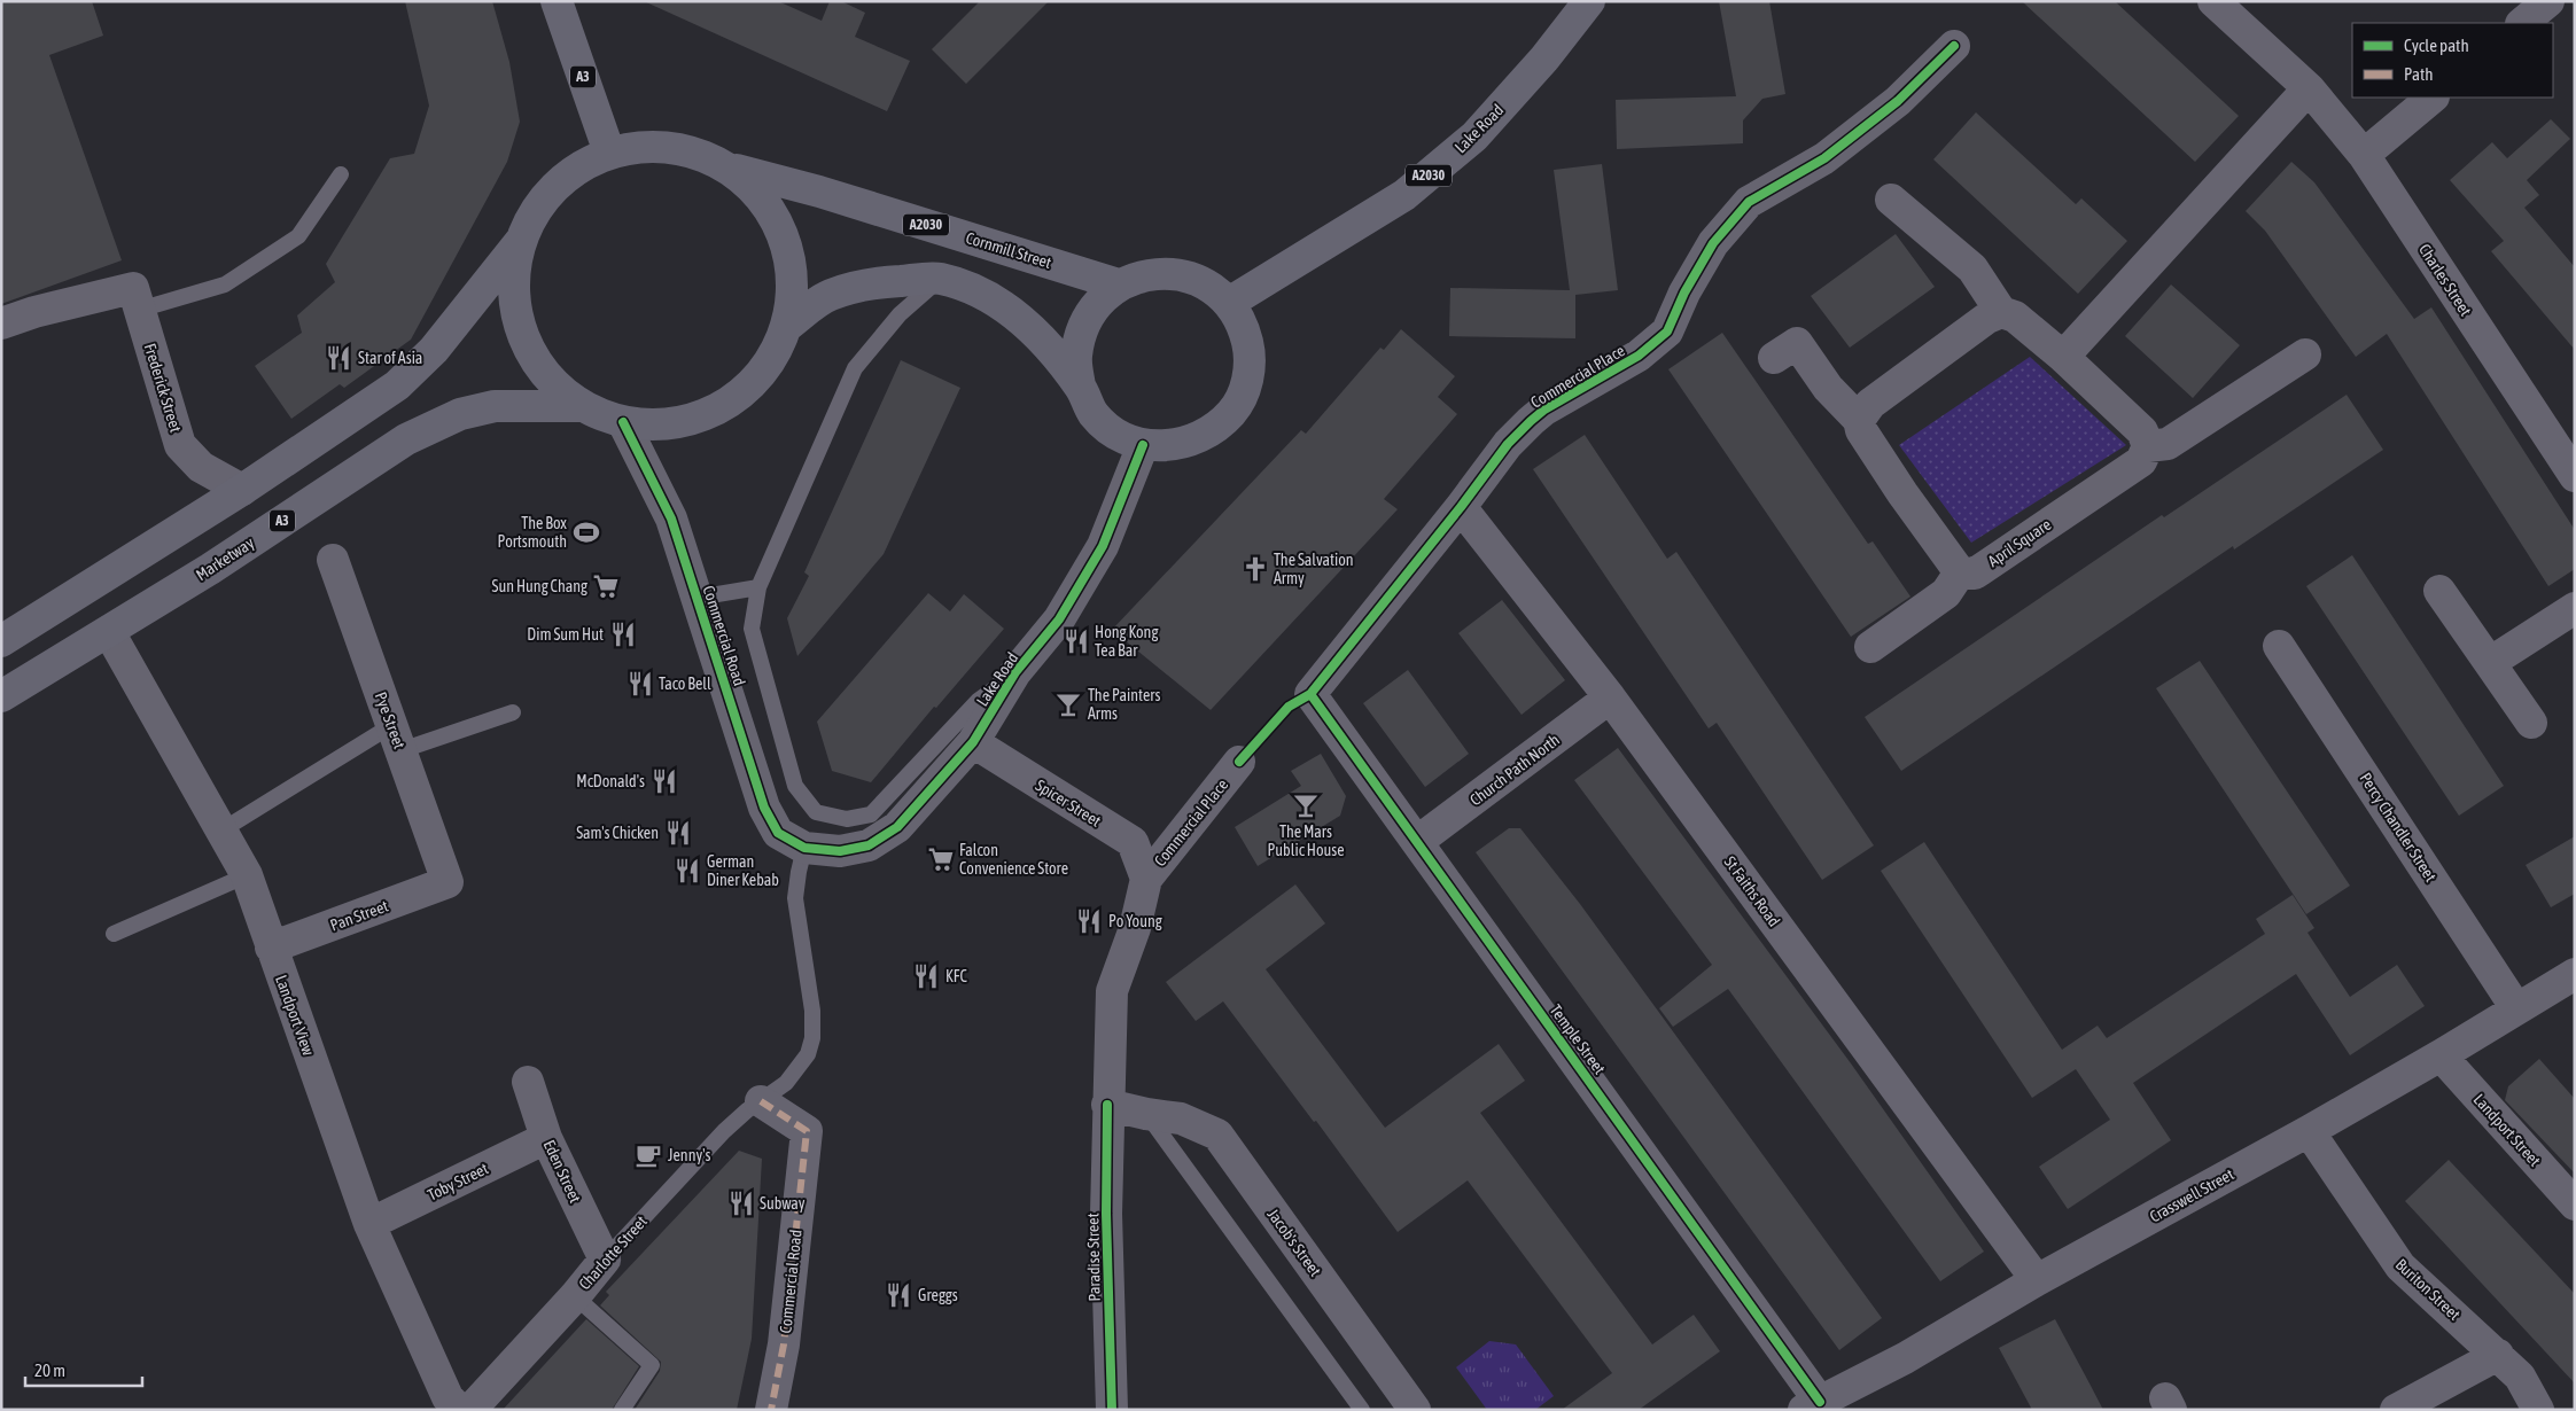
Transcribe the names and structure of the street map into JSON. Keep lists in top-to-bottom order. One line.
{"streets":{"main road":["A3","Lake Road","A2030","Cornmill Street","Marketway"],"street":["Charles Street","Commercial Place","Frederick Street","April Square","Commercial Road","Pye Street","Church Path North","Spicer Street","Percy Chandler Street","St Faiths Road","Pan Street","Landport View","Temple Street","Landport Street","Eden Street","Toby Street","Crasswell Street","Jacob's Street","Charlotte Street","Paradise Street","Buriton Street"]},"crossings":[["Lake Road","Cornmill Street"],["Lake Road","Commercial Road"],["Lake Road","Spicer Street"],["Commercial Place","Spicer Street"],["Commercial Place","St Faiths Road"],["Commercial Place","Temple Street"],["Commercial Place","Paradise Street"],["Marketway","Landport View"],["Commercial Road","Charlotte Street"],["Pye Street","Pan Street"],["Church Path North","St Faiths Road"],["Church Path North","Temple Street"],["Spicer Street","Paradise Street"],["Percy Chandler Street","Crasswell Street"],["St Faiths Road","Crasswell Street"],["Pan Street","Landport View"],["Landport View","Toby Street"],["Temple Street","Crasswell Street"],["Landport Street","Crasswell Street"],["Eden Street","Toby Street"],["Eden Street","Charlotte Street"],["Crasswell Street","Buriton Street"],["Jacob's Street","Paradise Street"]],"places":{"restaurant":["Star of Asia","Dim Sum Hut","Hong Kong Tea Bar","Taco Bell","McDonald's","Sam's Chicken","German Diner Kebab","Po Young","KFC","Subway","Greggs"],"sports":["The Box Portsmouth"],"church":["The Salvation Army"],"supermarket":["Sun Hung Chang","Falcon Convenience Store"],"bar":["The Painters Arms","The Mars Public House"],"cafe":["Jenny's"]},"legend":["Cycle path","Path"],"scale_bar":"20 m"}
